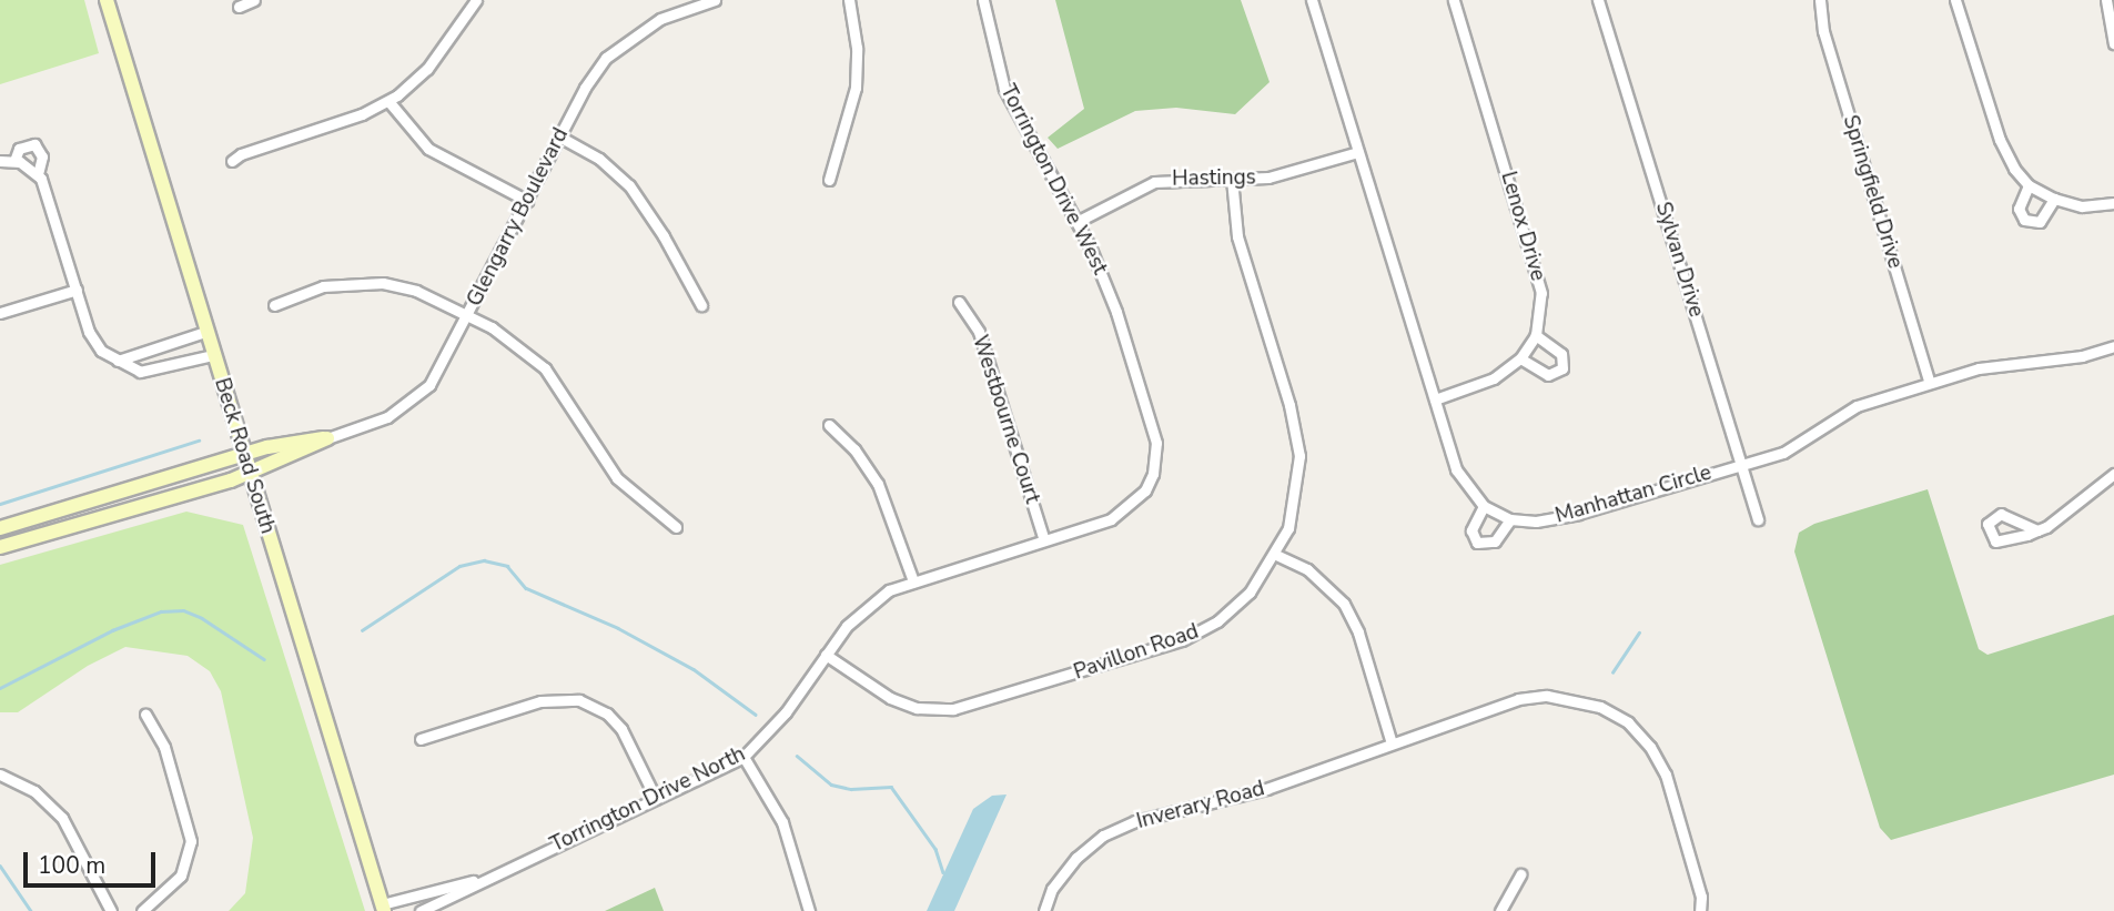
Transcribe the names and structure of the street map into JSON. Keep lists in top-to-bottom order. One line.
{"streets":{"main road":["Glengarry Boulevard","Beck Road South"],"street":["Hastings","Torrington Drive West","Springfield Drive","Lenox Drive","Sylvan Drive","Westbourne Court","Manhattan Circle","Pavillon Road","Torrington Drive North","Inverary Road"]},"crossings":[["Hastings","Torrington Drive West"],["Hastings","Manhattan Circle"],["Hastings","Pavillon Road"],["Torrington Drive West","Torrington Drive North"],["Springfield Drive","Manhattan Circle"],["Glengarry Boulevard","Beck Road South"],["Lenox Drive","Manhattan Circle"],["Sylvan Drive","Manhattan Circle"],["Westbourne Court","Torrington Drive North"],["Beck Road South","Torrington Drive North"],["Pavillon Road","Torrington Drive North"]],"scale_bar":"100 m"}
